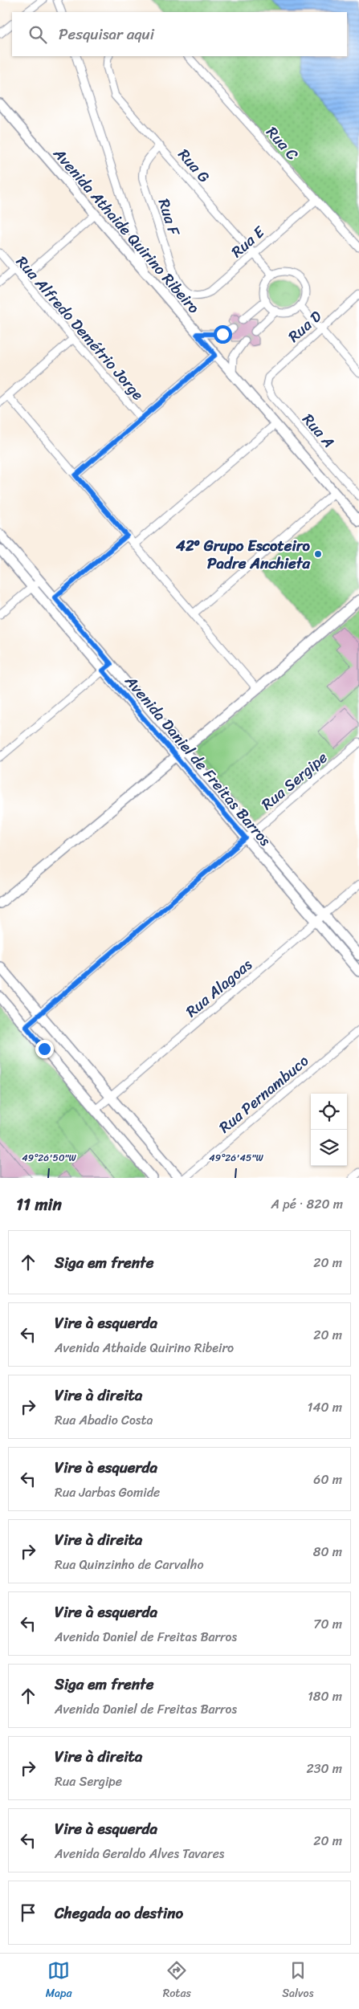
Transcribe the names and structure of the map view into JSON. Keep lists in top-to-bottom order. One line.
{"streets":{"street":["Rua C","Rua G","Rua F","Avenida Athaide Quirino Ribeiro","Rua E","Rua D","Rua Alfredo Demétrio Jorge","Rua A","Avenida Daniel de Freitas Barros","Rua Sergipe","Rua Alagoas","Rua Pernambuco"]},"crossings":[["Rua C","Rua E"],["Rua G","Rua F"],["Rua G","Rua E"],["Rua F","Rua E"],["Rua D","Rua A"],["Avenida Daniel de Freitas Barros","Rua Sergipe"],["Avenida Daniel de Freitas Barros","Rua Alagoas"]],"places":["42º Grupo Escoteiro Padre Anchieta"],"page":{"search":"Pesquisar aqui","heading":["11 min","A pé · 820 m"],"list":[["Siga em frente","20 m"],["Vire à esquerda","Avenida Athaide Quirino Ribeiro","20 m"],["Vire à direita","Rua Abadio Costa","140 m"],["Vire à esquerda","Rua Jarbas Gomide","60 m"],["Vire à direita","Rua Quinzinho de Carvalho","80 m"],["Vire à esquerda","Avenida Daniel de Freitas Barros","70 m"],["Siga em frente","Avenida Daniel de Freitas Barros","180 m"],["Vire à direita","Rua Sergipe","230 m"],["Vire à esquerda","Avenida Geraldo Alves Tavares","20 m"],"Chegada ao destino"],"nav":["Mapa","Rotas","Salvos"]},"coordinates":["49°26'50\"W","49°26'45\"W"]}
